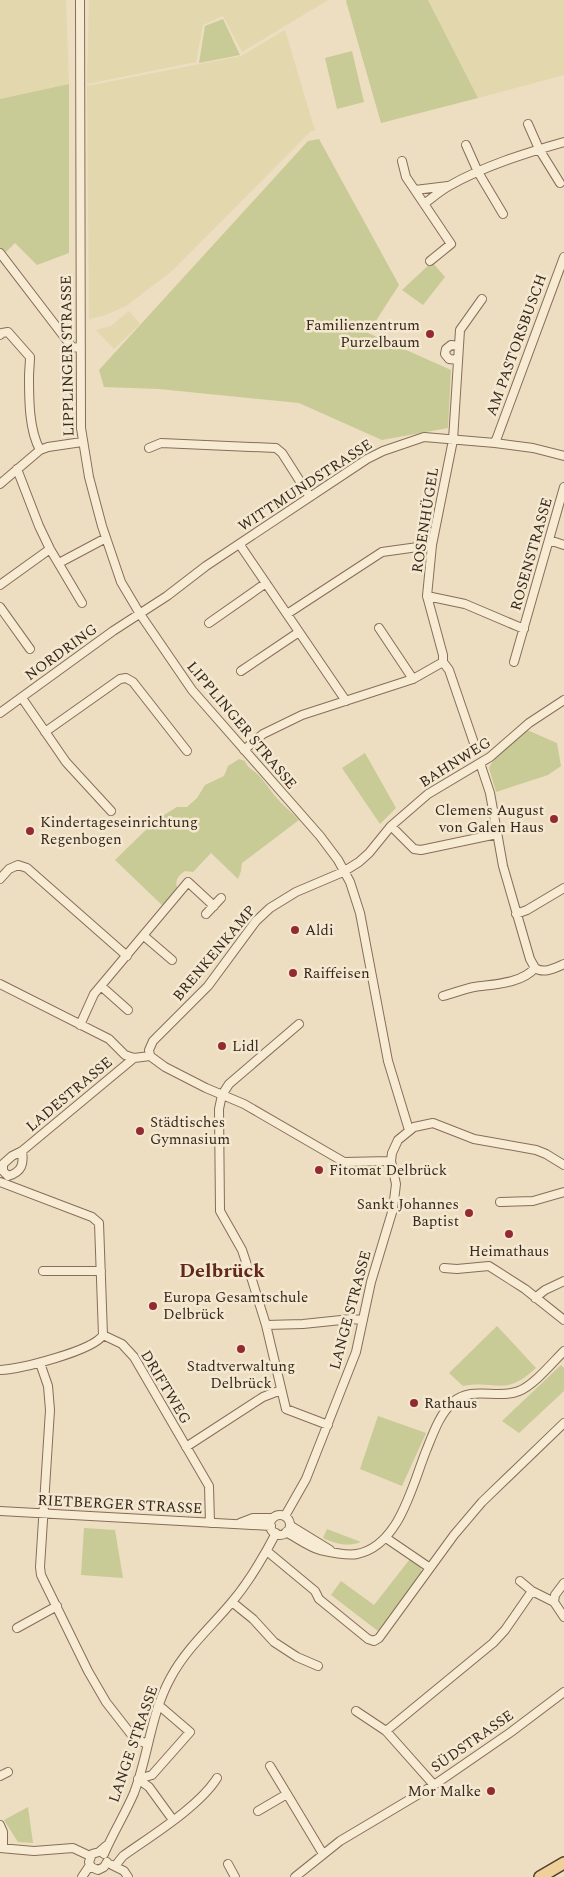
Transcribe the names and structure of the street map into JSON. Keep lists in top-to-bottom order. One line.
{"streets":{"street":["AM PASTORSBUSCH","LIPPLINGER STRASSE","WITTMUNDSTRASSE","ROSENHÜGEL","ROSENSTRASSE","NORDRING","BAHNWEG","BRENKENKAMP","LADESTRASSE","LANGE STRASSE","DRIFTWEG","RIETBERGER STRASSE","SÜDSTRASSE"]},"crossings":[["AM PASTORSBUSCH","WITTMUNDSTRASSE"],["LIPPLINGER STRASSE","WITTMUNDSTRASSE"],["LIPPLINGER STRASSE","NORDRING"],["LIPPLINGER STRASSE","BAHNWEG"],["LIPPLINGER STRASSE","BRENKENKAMP"],["WITTMUNDSTRASSE","ROSENHÜGEL"],["WITTMUNDSTRASSE","NORDRING"],["ROSENHÜGEL","ROSENSTRASSE"],["BAHNWEG","BRENKENKAMP"],["LANGE STRASSE","RIETBERGER STRASSE"],["DRIFTWEG","RIETBERGER STRASSE"]],"districts":["Delbrück"],"places":["Familienzentrum Purzelbaum","Clemens August von Galen Haus","Kindertageseinrichtung Regenbogen","Aldi","Raiffeisen","Lidl","Städtisches Gymnasium","Fitomat Delbrück","Sankt Johannes Baptist","Heimathaus","Europa Gesamtschule Delbrück","Stadtverwaltung Delbrück","Rathaus","Mor Malke"]}
